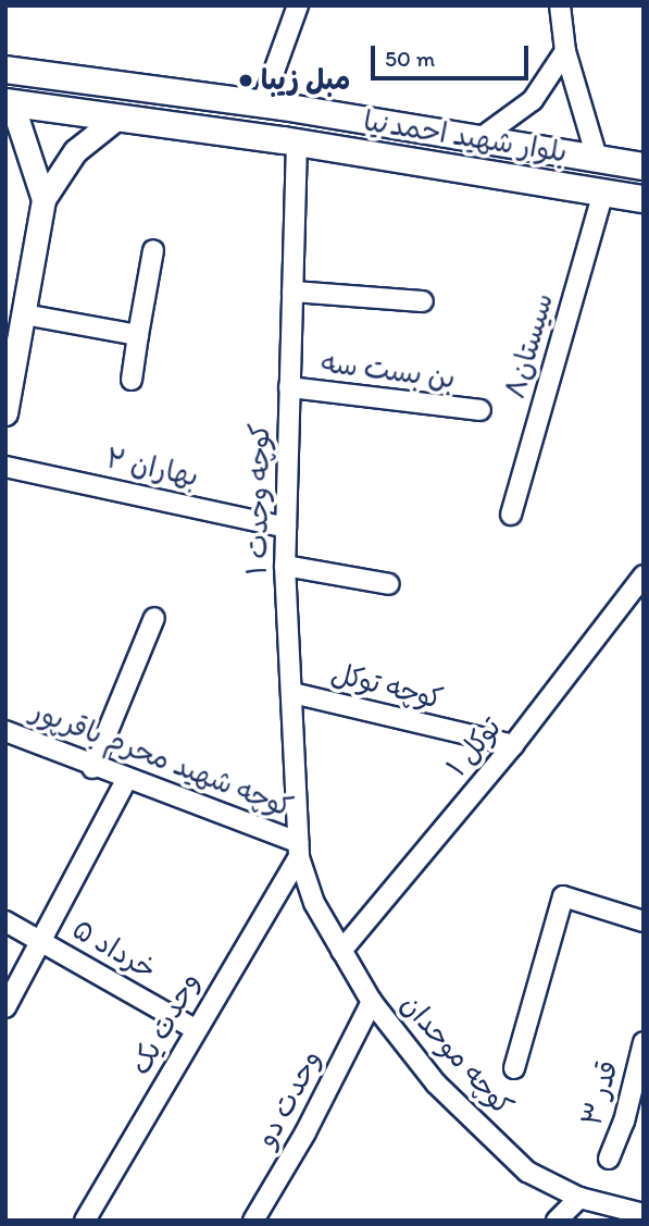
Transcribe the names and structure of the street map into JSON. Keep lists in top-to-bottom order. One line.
{"streets":{"main road":["بلوار شهید احمدنیا"],"street":["سیستان۸","بن بست سه","بهاران ۲","کوچه وحدت ۱","کوچه توکل","توکل ۱","کوچه شهید محرم باقرپور","خرداد ۵","وحدت یک","کوچه موحدان","قدر ۳","وحدت دو"]},"crossings":[["بلوار شهید احمدنیا","سیستان۸"],["بلوار شهید احمدنیا","کوچه وحدت ۱"],["بن بست سه","کوچه وحدت ۱"],["بهاران ۲","کوچه وحدت ۱"],["کوچه وحدت ۱","کوچه توکل"],["کوچه وحدت ۱","کوچه شهید محرم باقرپور"],["کوچه وحدت ۱","وحدت یک"],["کوچه وحدت ۱","کوچه موحدان"],["کوچه توکل","توکل ۱"],["توکل ۱","کوچه موحدان"],["کوچه شهید محرم باقرپور","وحدت یک"],["کوچه شهید محرم باقرپور","کوچه موحدان"],["خرداد ۵","وحدت یک"],["وحدت یک","کوچه موحدان"],["کوچه موحدان","وحدت دو"]],"places":["مبل زیبا"],"scale_bar":"50 m"}
